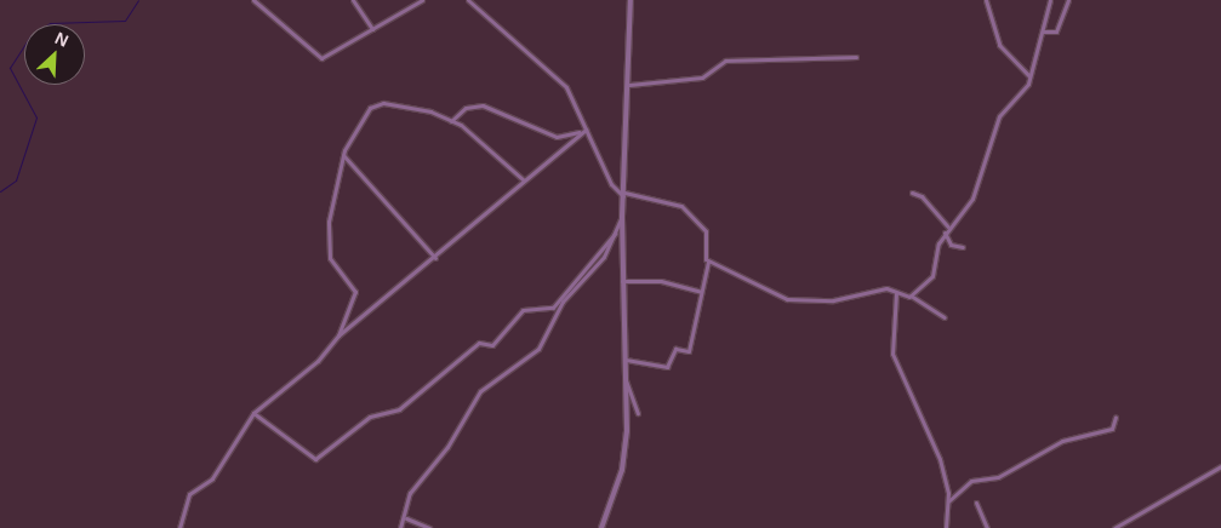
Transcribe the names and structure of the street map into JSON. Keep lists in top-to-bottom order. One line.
{"north":"top right"}
